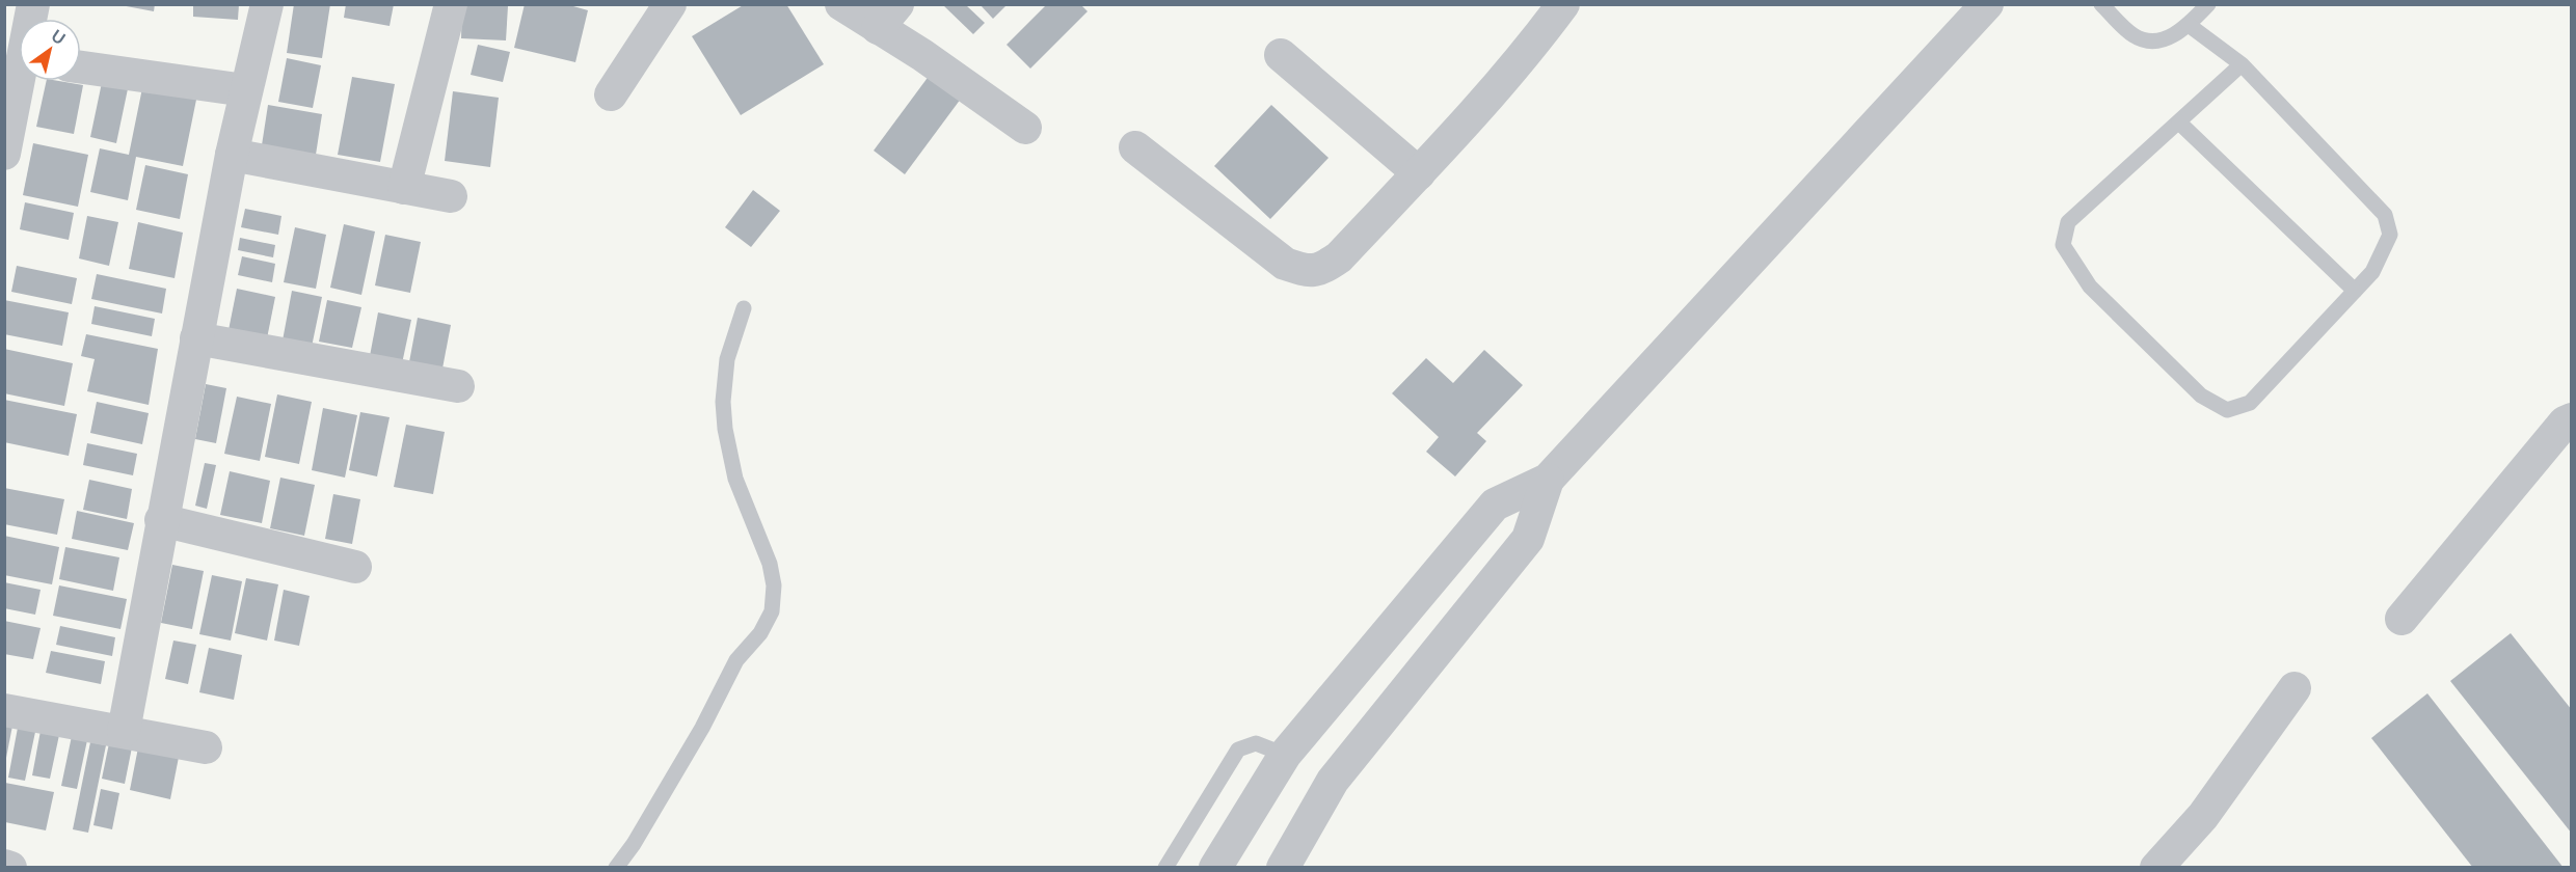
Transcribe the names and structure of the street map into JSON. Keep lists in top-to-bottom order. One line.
{"north":"top right"}
